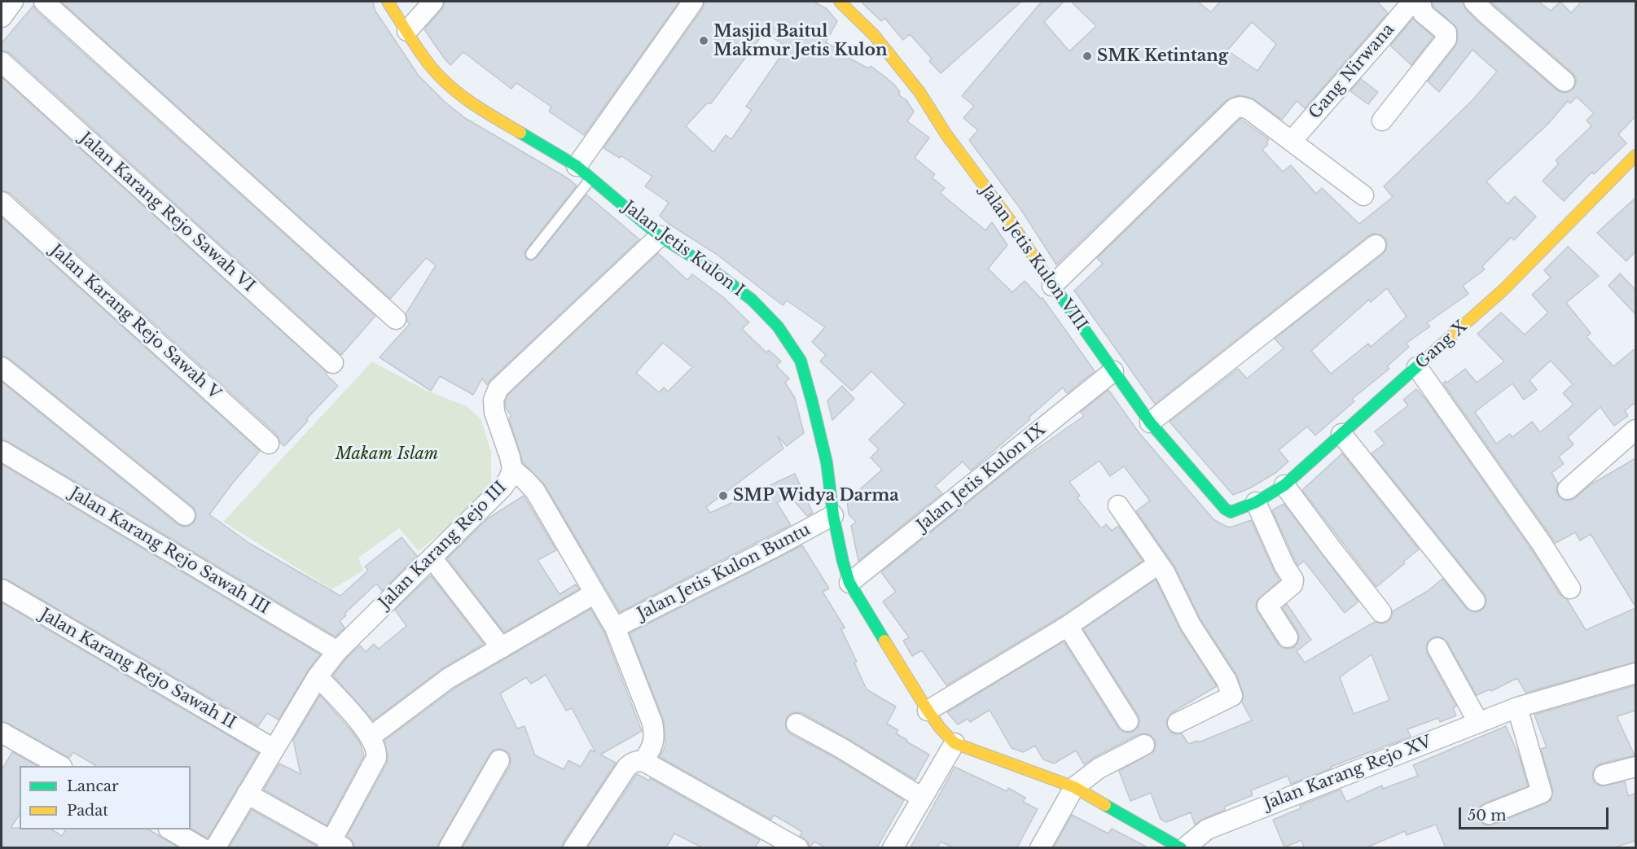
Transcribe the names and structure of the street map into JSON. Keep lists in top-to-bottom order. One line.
{"streets":{"street":["Gang Nirwana","Jalan Karang Rejo Sawah VI","Jalan Jetis Kulon I","Jalan Jetis Kulon VIII","Jalan Karang Rejo Sawah V","Gang X","Jalan Jetis Kulon IX","Jalan Karang Rejo III","Jalan Karang Rejo Sawah III","Jalan Jetis Kulon Buntu","Jalan Karang Rejo Sawah II","Jalan Karang Rejo XV"]},"crossings":[["Jalan Jetis Kulon I","Jalan Jetis Kulon IX"],["Jalan Jetis Kulon I","Jalan Karang Rejo III"],["Jalan Jetis Kulon I","Jalan Jetis Kulon Buntu"],["Jalan Jetis Kulon VIII","Gang X"],["Jalan Jetis Kulon VIII","Jalan Jetis Kulon IX"],["Jalan Karang Rejo III","Jalan Karang Rejo Sawah III"],["Jalan Karang Rejo III","Jalan Karang Rejo Sawah II"]],"parks":["Makam Islam"],"places":["Masjid Baitul Makmur Jetis Kulon","SMK Ketintang","SMP Widya Darma"],"legend":["Lancar","Padat"],"scale_bar":"50 m"}
